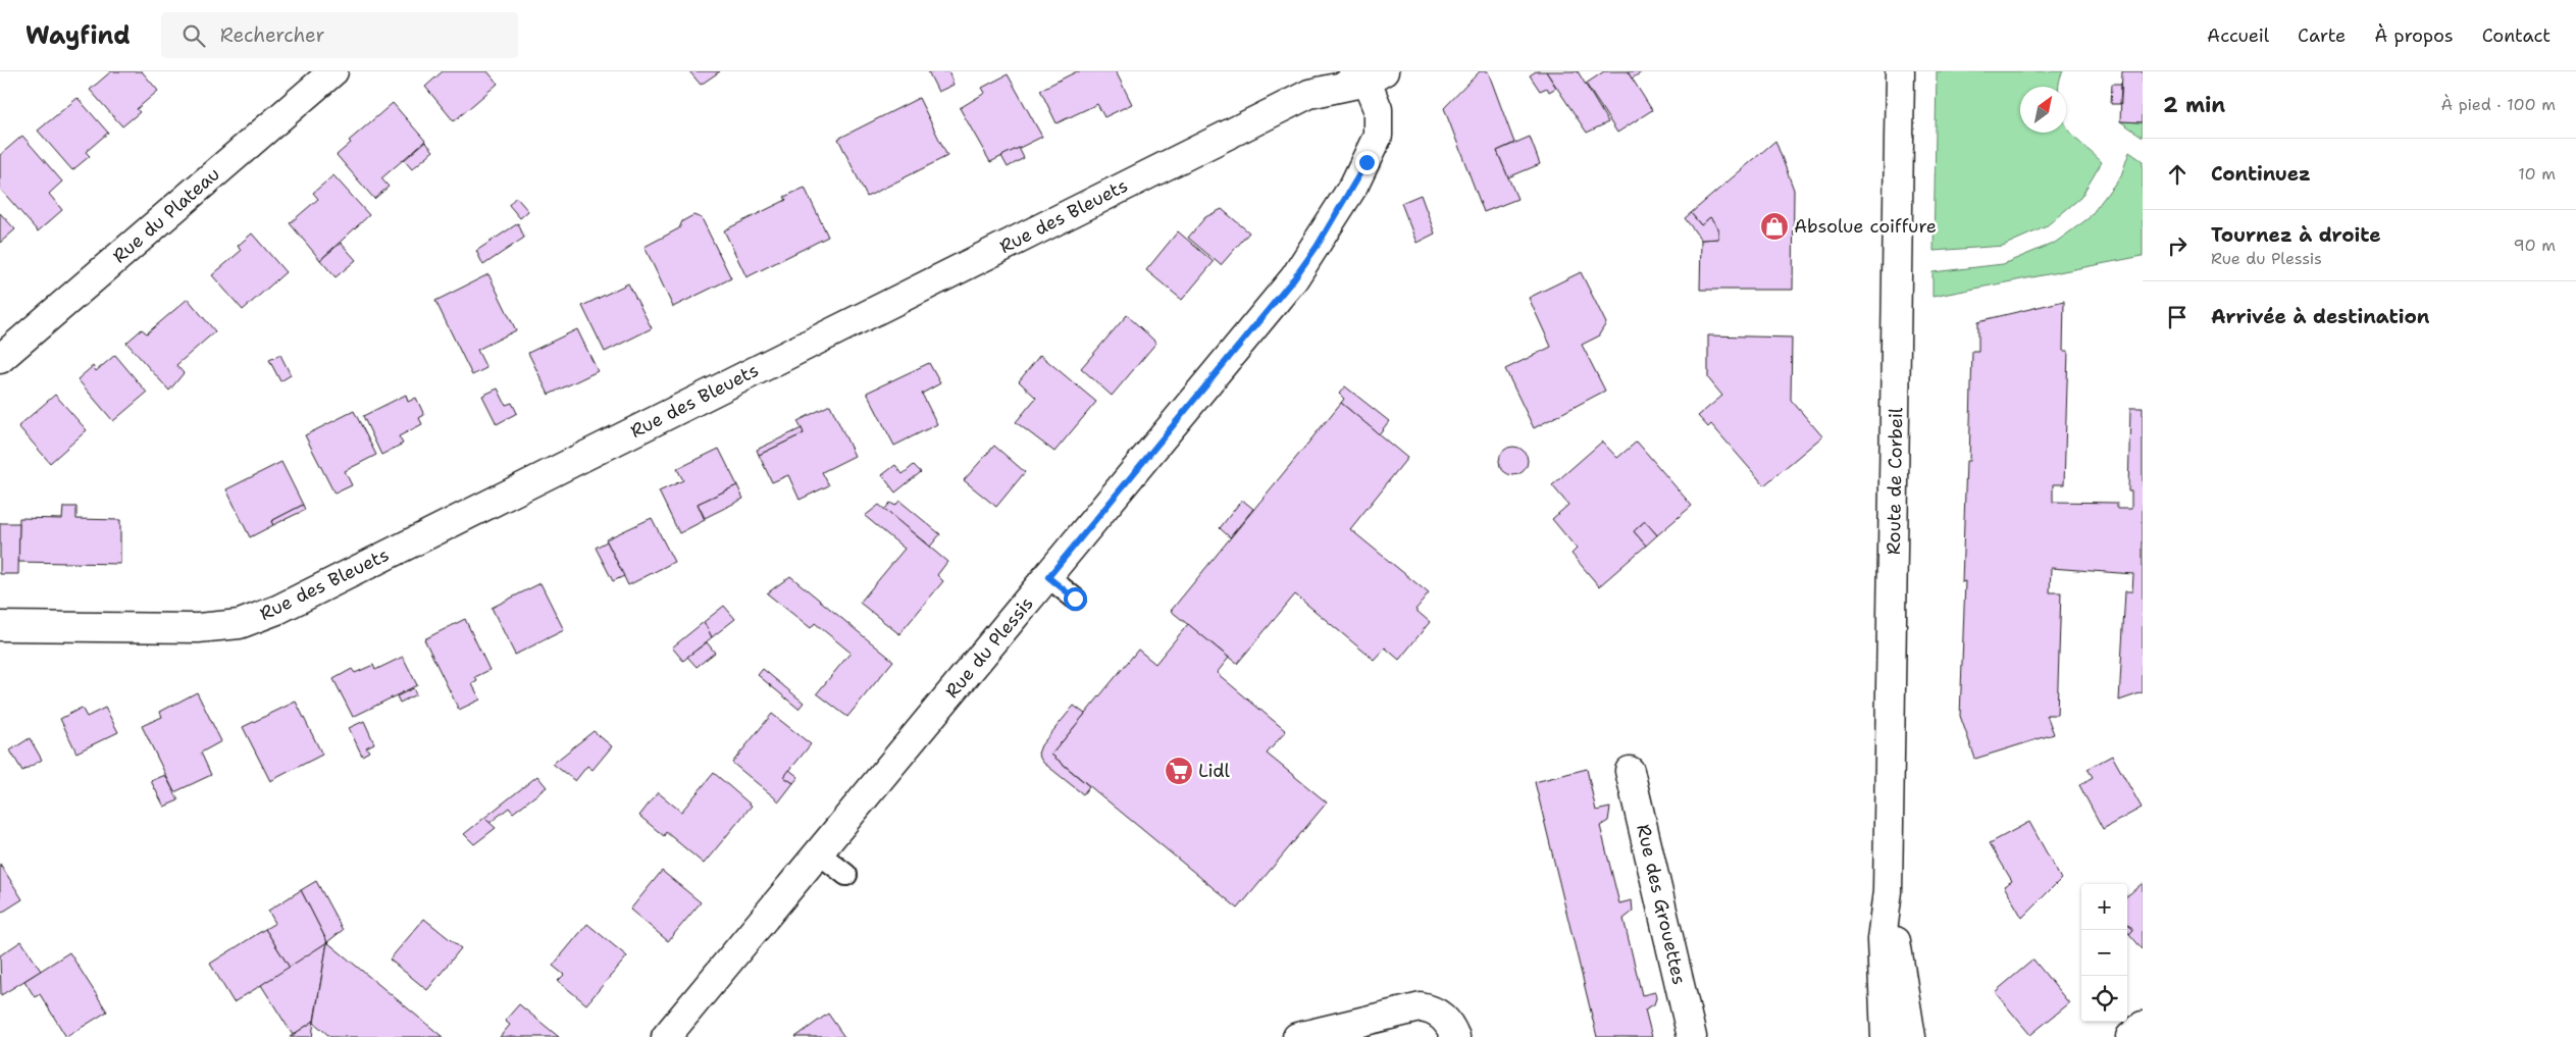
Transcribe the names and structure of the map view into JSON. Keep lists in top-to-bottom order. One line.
{"streets":{"street":["Rue du Plateau","Rue des Bleuets","Route de Corbeil","Rue du Plessis","Rue des Grouettes"]},"crossings":[["Rue des Bleuets","Rue du Plessis"]],"places":{"shop":["Absolue coiffure"],"supermarket":["Lidl"]},"north":"top right","page":{"header":"Wayfind","search":"Rechercher","nav":["Accueil","Carte","À propos","Contact"],"heading":["2 min","À pied · 100 m"],"list":[["Continuez","10 m"],["Tournez à droite","Rue du Plessis","90 m"],"Arrivée à destination"],"map_buttons":["+","−"]}}
